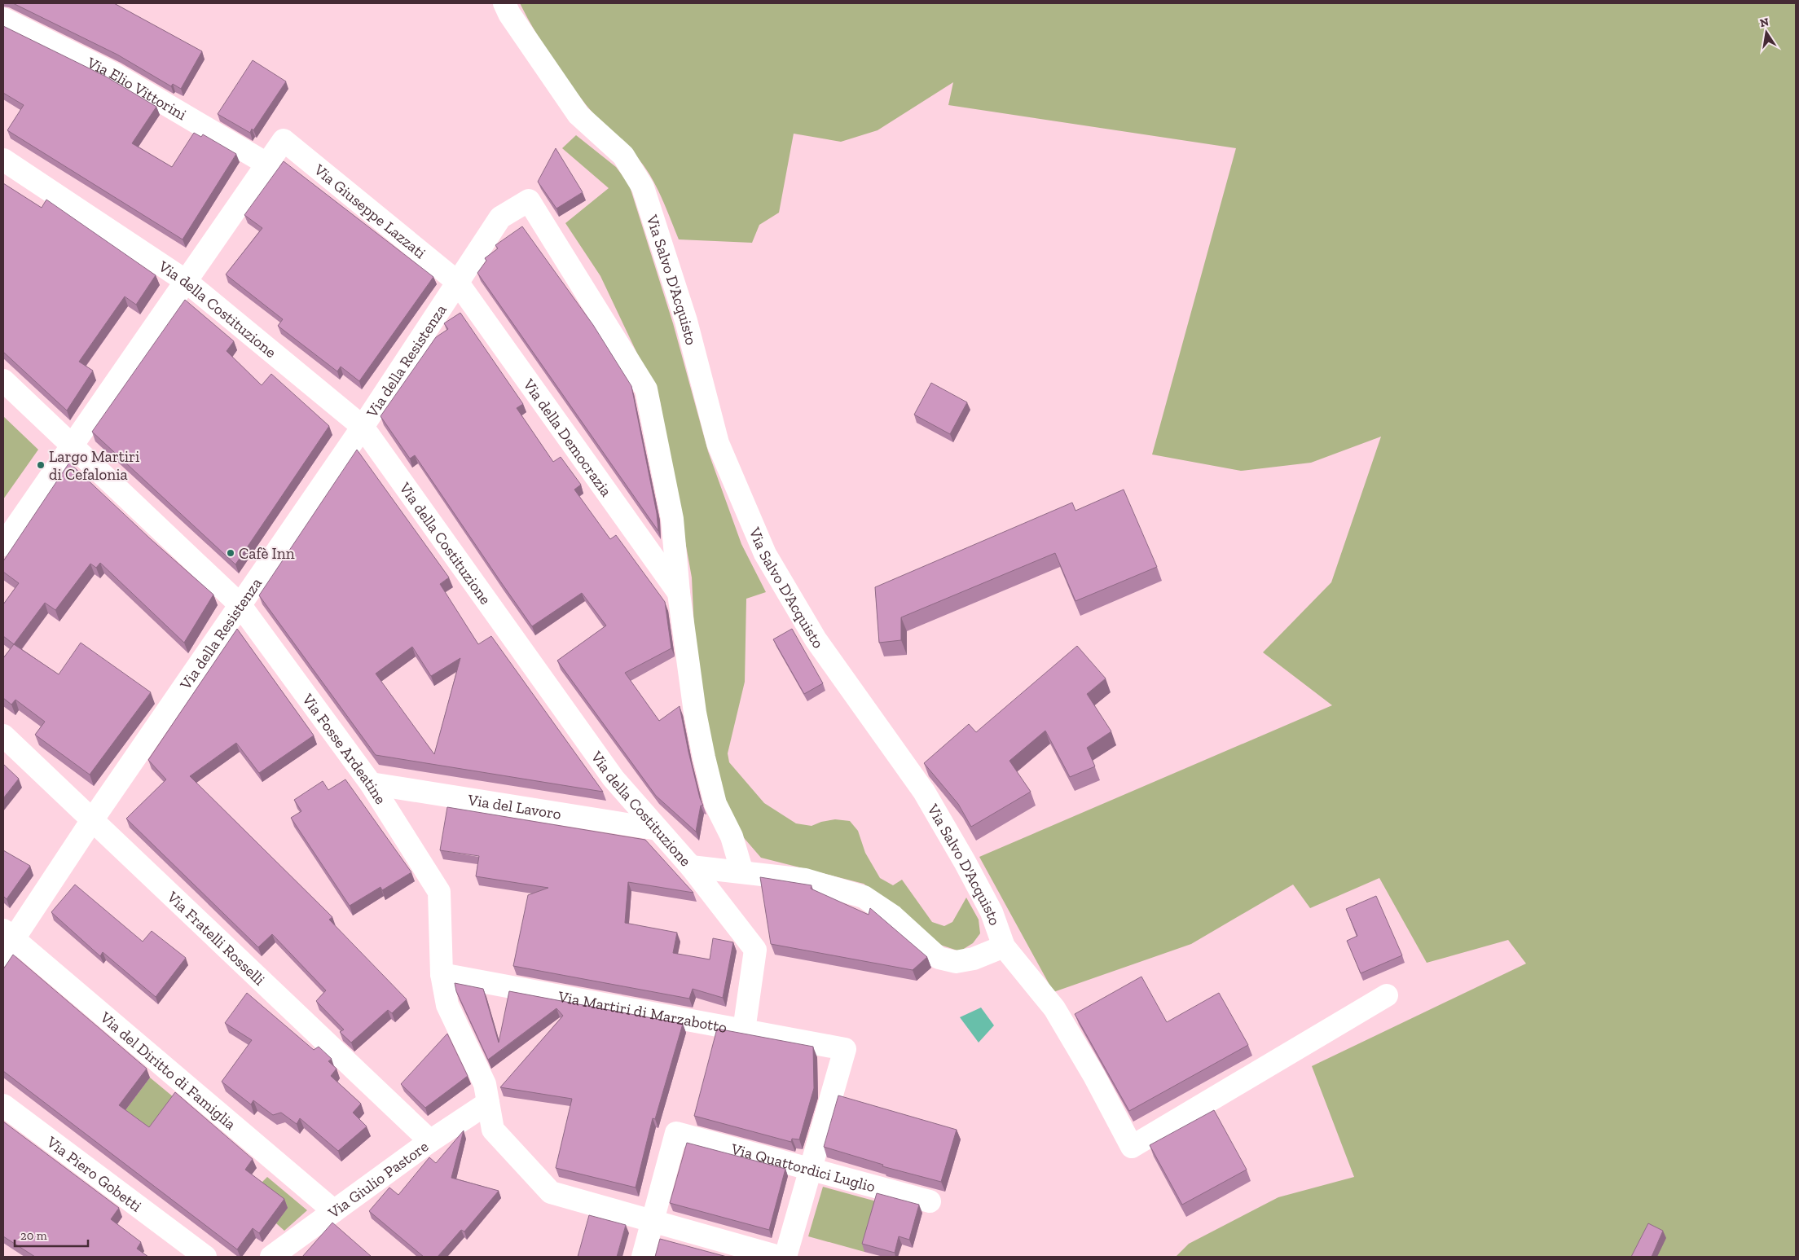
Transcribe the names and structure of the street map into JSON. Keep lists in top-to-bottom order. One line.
{"streets":{"street":["Via Elio Vittorini","Via Giuseppe Lazzati","Via Salvo D'Acquisto","Via della Costituzione","Via della Resistenza","Via della Democrazia","Via Fosse Ardeatine","Via del Lavoro","Via Fratelli Rosselli","Via Martiri di Marzabotto","Via del Diritto di Famiglia","Via Quattordici Luglio","Via Piero Gobetti","Via Giulio Pastore"]},"crossings":[["Via Elio Vittorini","Via Giuseppe Lazzati"],["Via Giuseppe Lazzati","Via della Resistenza"],["Via Giuseppe Lazzati","Via della Democrazia"],["Via della Costituzione","Via della Resistenza"],["Via della Costituzione","Via del Lavoro"],["Via della Costituzione","Via Martiri di Marzabotto"],["Via della Resistenza","Via della Democrazia"],["Via della Resistenza","Via Fosse Ardeatine"],["Via della Resistenza","Via Fratelli Rosselli"],["Via della Resistenza","Via del Diritto di Famiglia"],["Via Fosse Ardeatine","Via del Lavoro"],["Via Fosse Ardeatine","Via Martiri di Marzabotto"],["Via Fosse Ardeatine","Via Quattordici Luglio"],["Via Fosse Ardeatine","Via Giulio Pastore"],["Via Fratelli Rosselli","Via Giulio Pastore"],["Via Martiri di Marzabotto","Via Quattordici Luglio"],["Via del Diritto di Famiglia","Via Giulio Pastore"]],"places":["Largo Martiri di Cefalonia","Cafè Inn"],"scale_bar":"20 m","north":"top"}
